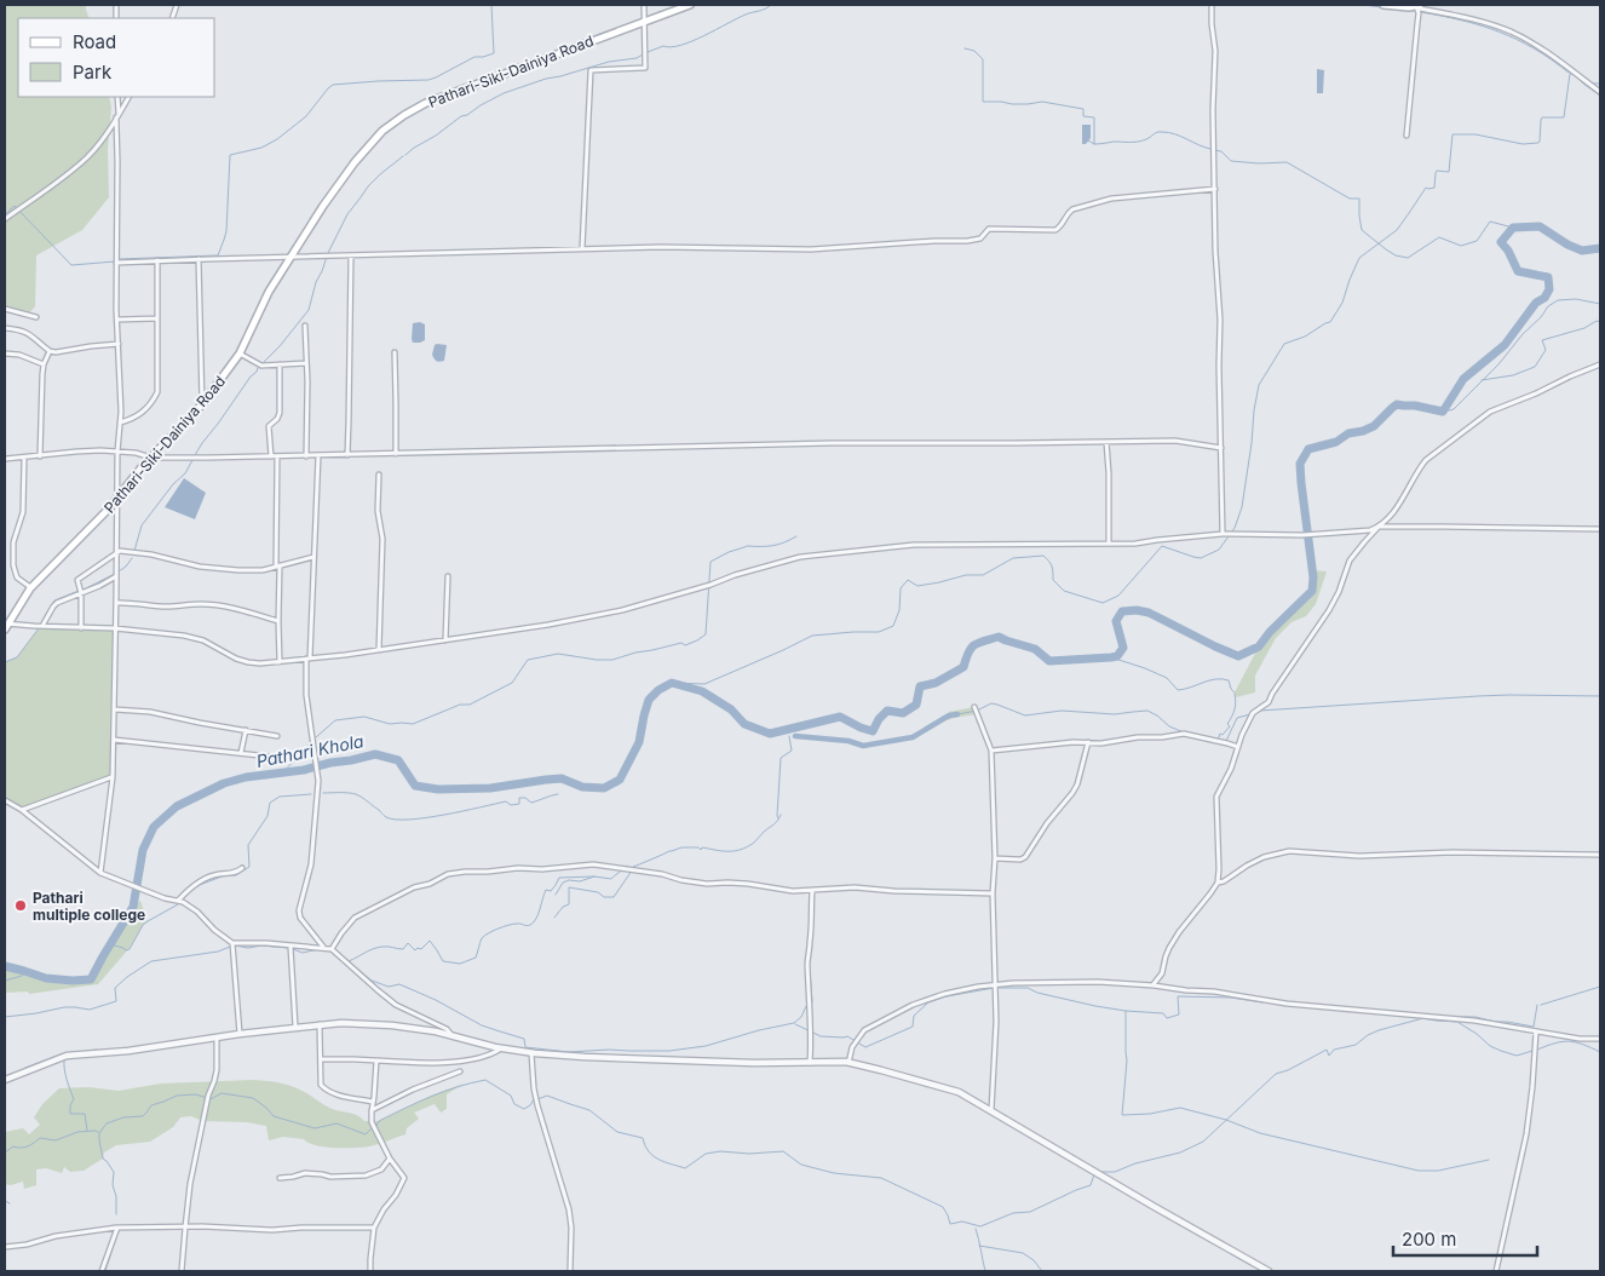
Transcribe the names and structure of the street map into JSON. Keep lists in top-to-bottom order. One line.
{"streets":{"main road":["Pathari-Siki-Dainiya Road"]},"water":["Pathari Khola"],"places":["Pathari multiple college"],"legend":["Road","Park"],"scale_bar":"200 m"}
